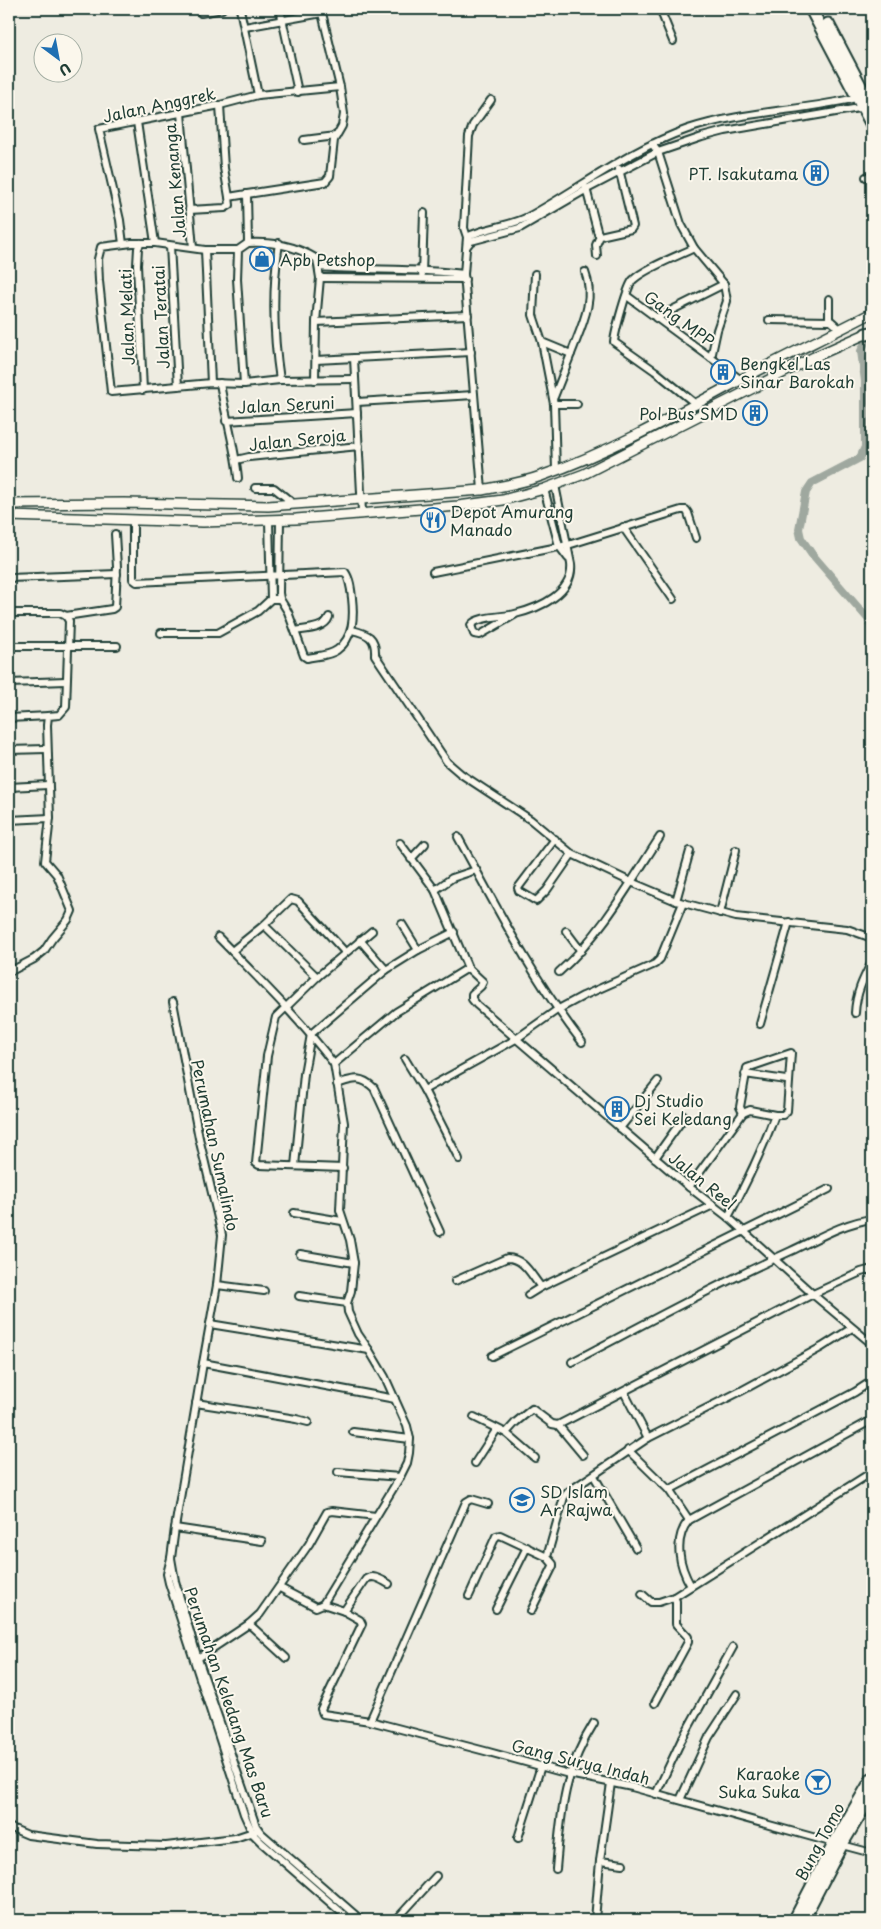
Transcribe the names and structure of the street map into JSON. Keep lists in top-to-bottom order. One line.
{"streets":{"main road":["Bung Tomo"],"street":["Jalan Anggrek","Jalan Kenanga","Jalan Melati","Jalan Teratai","Gang MPP","Jalan Seruni","Jalan Seroja","Perumahan Sumalindo","Jalan Reel","Perumahan Keledang Mas Baru","Gang Surya Indah"]},"crossings":[["Jalan Anggrek","Jalan Kenanga"],["Jalan Seruni","Jalan Seroja"],["Gang Surya Indah","Bung Tomo"]],"places":{"building":["PT. Isakutama","Bengkel Las Sinar Barokah","Pol Bus SMD","Dj Studio Sei Keledang"],"shop":["Apb Petshop"],"restaurant":["Depot Amurang Manado"],"school or university":["SD Islam Ar Rajwa"],"bar":["Karaoke Suka Suka"]},"north":"bottom right"}
